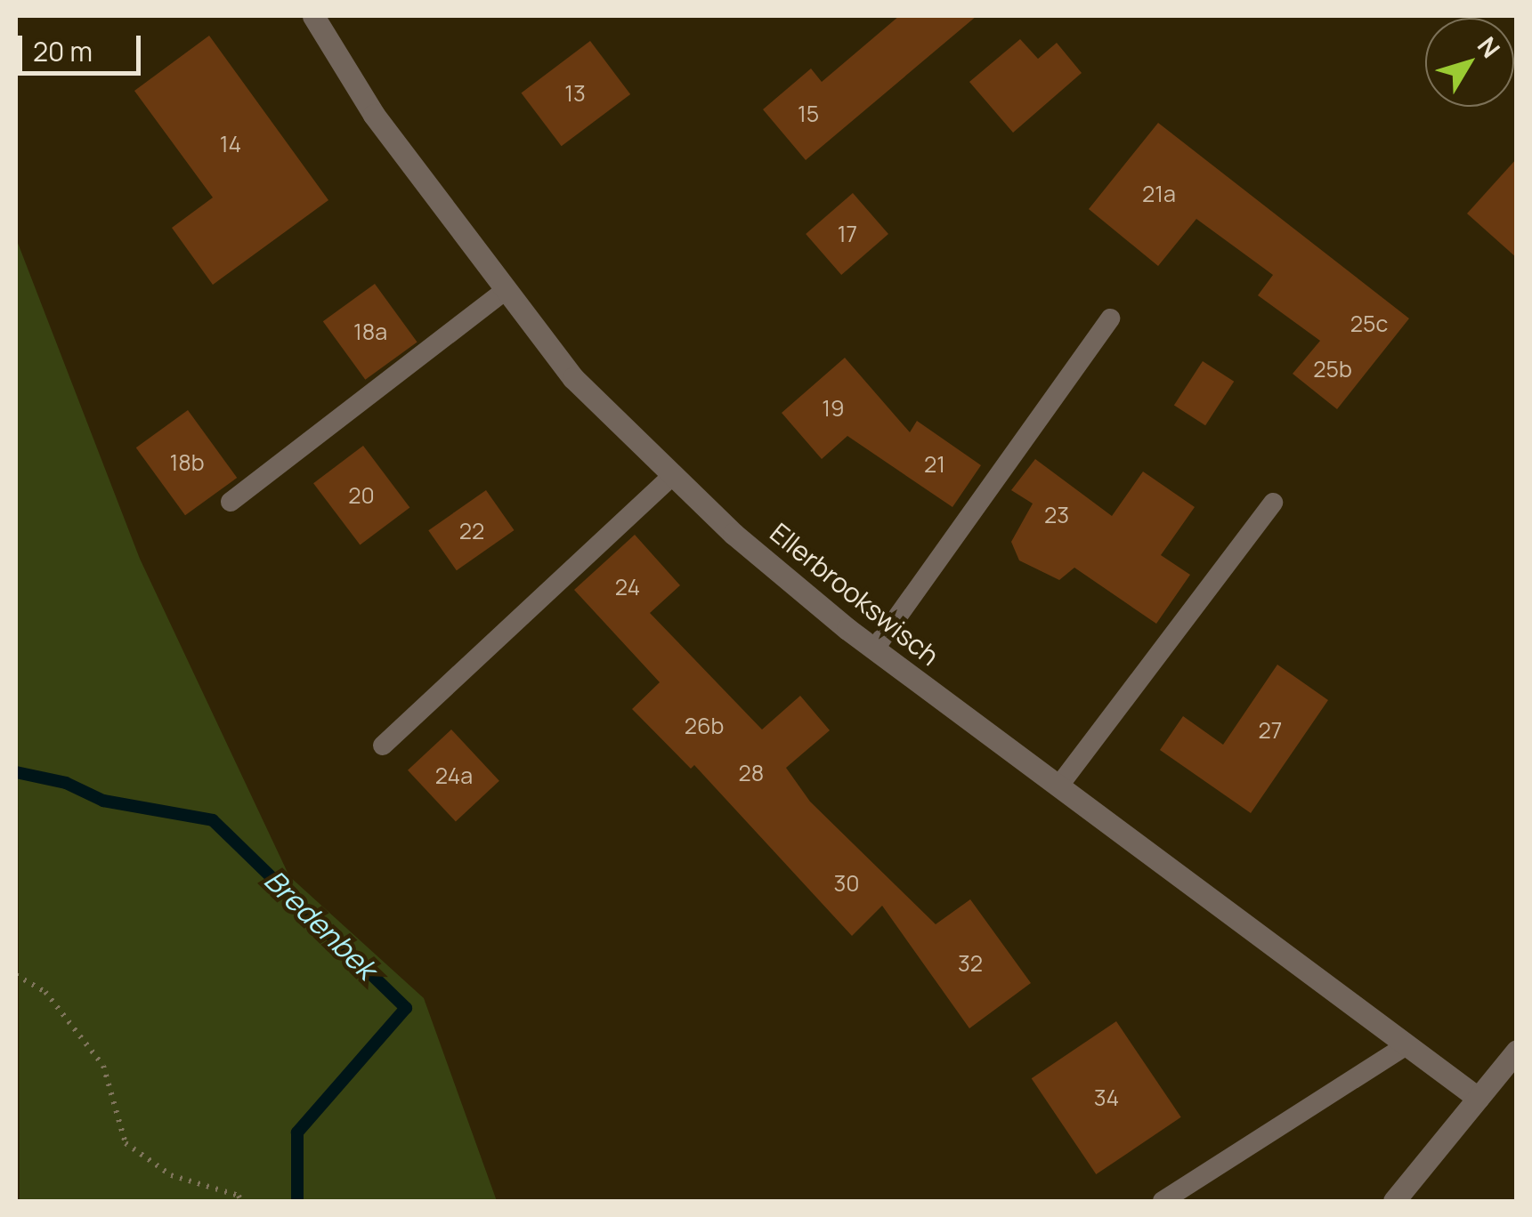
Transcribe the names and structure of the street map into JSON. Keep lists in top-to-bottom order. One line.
{"streets":{"street":["Ellerbrookswisch"]},"water":["Bredenbek"],"house_numbers":["13","15","14","21a","17","25c","18a","25b","19","18b","21","20","23","22","24","26b","27","28","24a","30","32","34"],"scale_bar":"20 m","north":"top right"}
